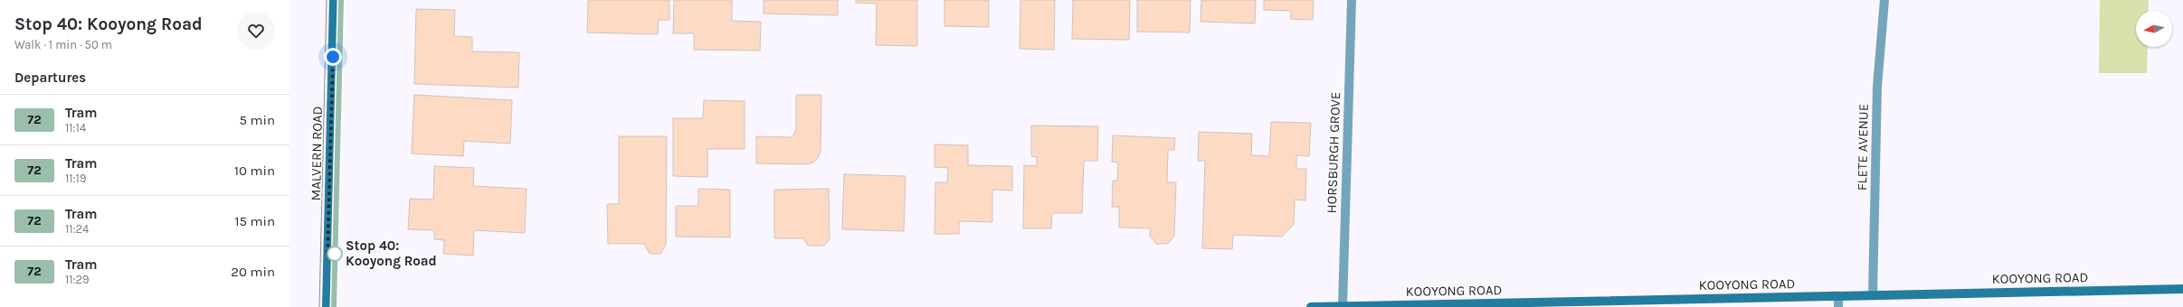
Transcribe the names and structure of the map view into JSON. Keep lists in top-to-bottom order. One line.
{"streets":{"street":["FLETE AVENUE","HORSBURGH GROVE","MALVERN ROAD","KOOYONG ROAD"]},"crossings":[["FLETE AVENUE","KOOYONG ROAD"],["HORSBURGH GROVE","KOOYONG ROAD"]],"places":["Stop 40: Kooyong Road"],"lines":["tram line 72"],"north":"left","page":{"heading":[["Stop 40: Kooyong Road","Walk · 1 min · 50 m"],"Departures"],"list":[{"mark":"72","name":"Tram","note":"11:14","value":"5 min"},{"mark":"72","name":"Tram","note":"11:19","value":"10 min"},{"mark":"72","name":"Tram","note":"11:24","value":"15 min"},{"mark":"72","name":"Tram","note":"11:29","value":"20 min"}]}}
